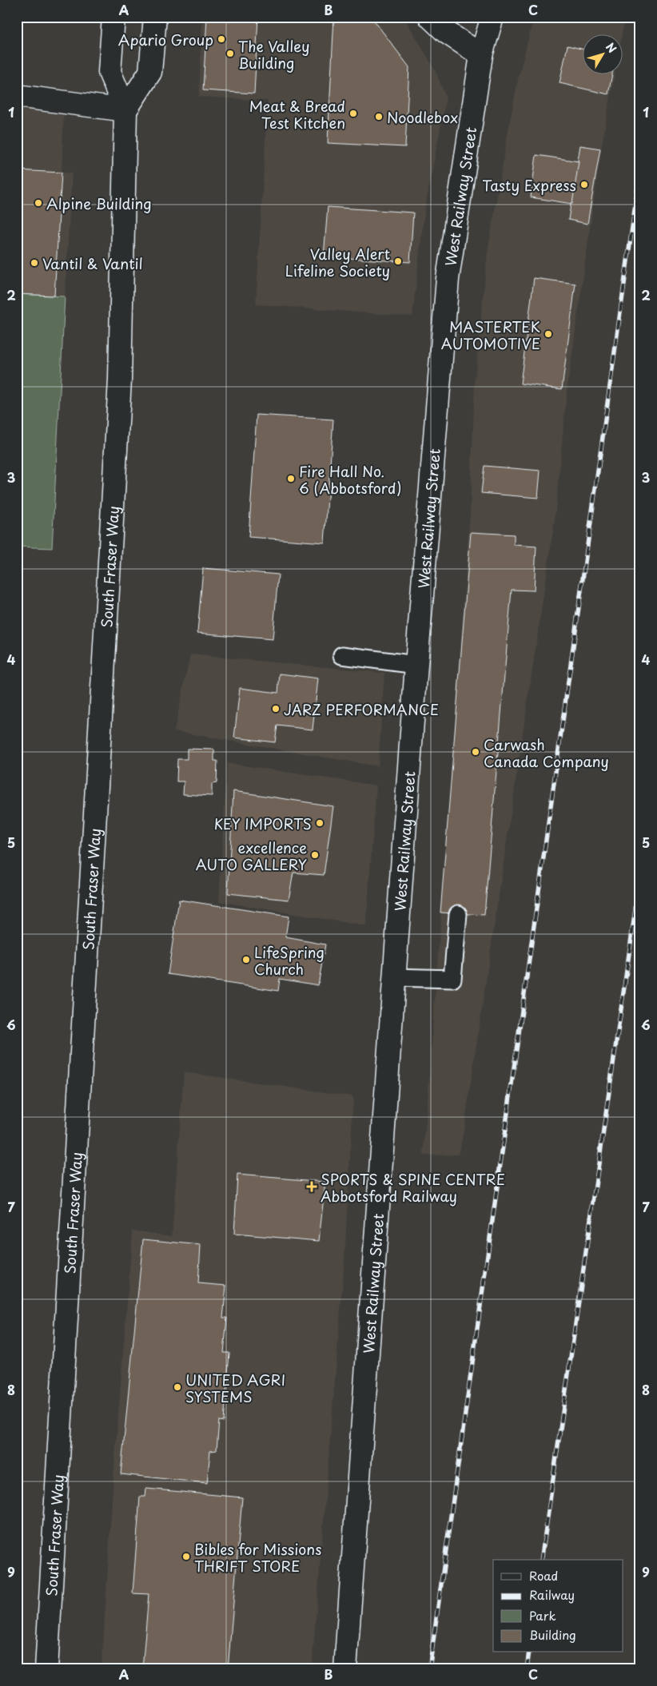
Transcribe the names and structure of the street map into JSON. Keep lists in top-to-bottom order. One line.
{"streets":{"street":["West Railway Street","South Fraser Way"]},"places":{"other":["Apario Group","The Valley Building","Meat & Bread Test Kitchen","Noodlebox","Tasty Express","Alpine Building","Valley Alert Lifeline Society","Vantil & Vantil","MASTERTEK AUTOMOTIVE","Fire Hall No. 6 (Abbotsford)","JARZ PERFORMANCE","Carwash Canada Company","KEY IMPORTS","excellence AUTO GALLERY","LifeSpring Church","UNITED AGRI SYSTEMS","Bibles for Missions THRIFT STORE"],"health":["SPORTS & SPINE CENTRE Abbotsford Railway"]},"legend":["Road","Railway","Park","Building"],"north":"top right","grid":{"columns":["A","B","C"],"rows":["1","2","3","4","5","6","7","8","9"]}}
